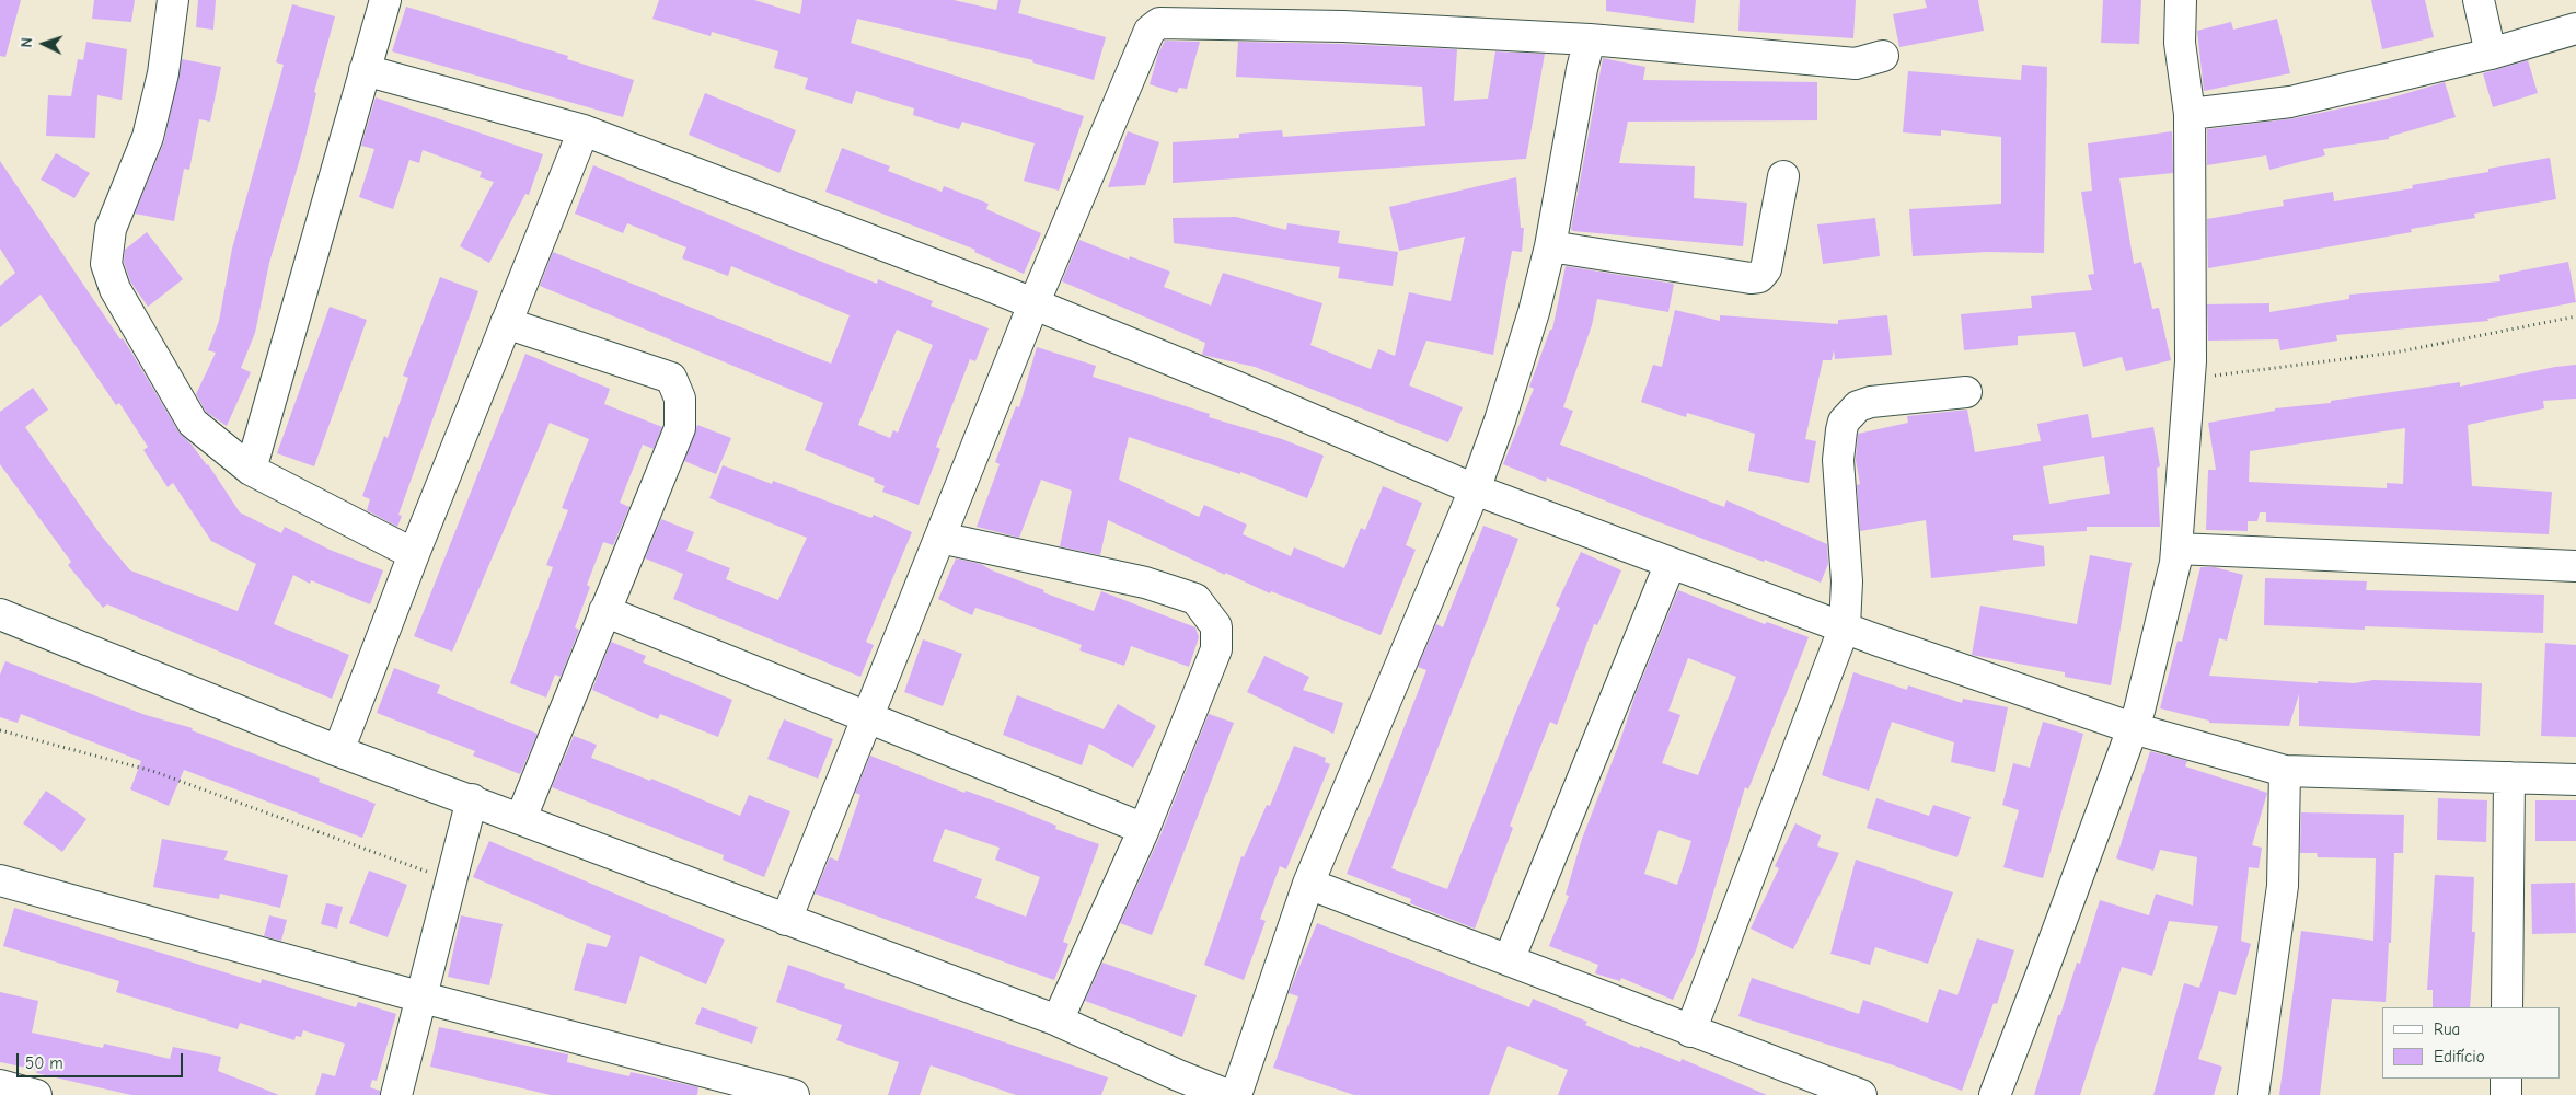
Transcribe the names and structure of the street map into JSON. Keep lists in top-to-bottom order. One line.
{"legend":["Rua","Edifício"],"scale_bar":"50 m","north":"left"}
